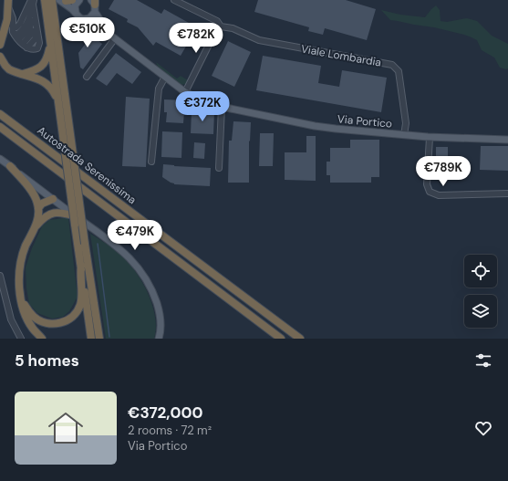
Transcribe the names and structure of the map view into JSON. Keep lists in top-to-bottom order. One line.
{"streets":{"highway":["Autostrada Serenissima"],"main road":["Via Portico"],"street":["Viale Lombardia"]},"crossings":[["Viale Lombardia","Via Portico"]],"page":{"price":["€510K","€782K","€372K","€789K","€479K"],"heading":"5 homes","list":[{"name":"€372,000","note":"2 rooms · 72 m² · Via Portico"}]}}
